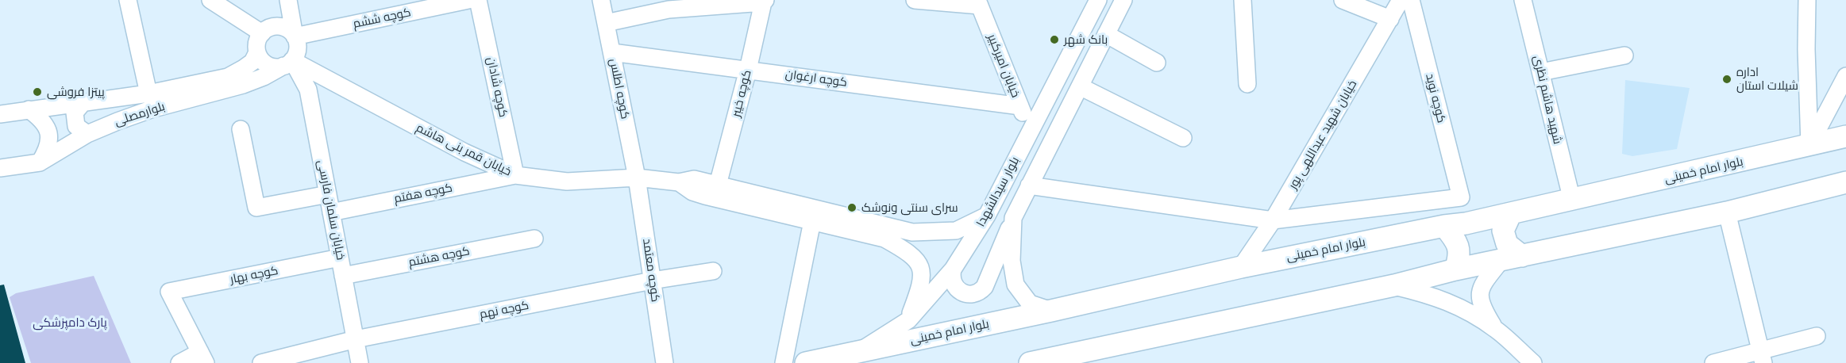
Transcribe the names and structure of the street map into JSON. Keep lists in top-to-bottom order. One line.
{"streets":{"main road":["بلوار امام خمینی"],"street":["کوچه ششم","خیابان امیرکبیر","کوچه ارغوان","کوچه شادان","کوچه اطلس","کوچه خیبر","کوچه نوید","شهید هاشم نظری","بلوارمصلی","خیابان شهید عبداللهی پور","خیابان قمر بنی هاشم","بلوار سیدالشهدا","کوچه هفتم","خیابان سلمان فارسی","کوچه هشتم","کوچه معتمد","کوچه بهار","کوچه نهم"]},"crossings":[["کوچه ششم","بلوارمصلی"],["کوچه ششم","خیابان قمر بنی هاشم"],["کوچه ششم","خیابان سلمان فارسی"],["خیابان امیرکبیر","کوچه ارغوان"],["خیابان امیرکبیر","بلوار سیدالشهدا"],["کوچه ارغوان","کوچه اطلس"],["کوچه ارغوان","کوچه خیبر"],["کوچه شادان","خیابان قمر بنی هاشم"],["کوچه شادان","کوچه هفتم"],["کوچه اطلس","خیابان قمر بنی هاشم"],["کوچه اطلس","کوچه معتمد"],["کوچه خیبر","خیابان قمر بنی هاشم"],["کوچه نوید","خیابان شهید عبداللهی پور"],["شهید هاشم نظری","بلوار امام خمینی"],["بلوارمصلی","خیابان قمر بنی هاشم"],["بلوارمصلی","خیابان سلمان فارسی"],["خیابان شهید عبداللهی پور","بلوار امام خمینی"],["خیابان قمر بنی هاشم","بلوار سیدالشهدا"],["خیابان قمر بنی هاشم","کوچه هفتم"],["خیابان قمر بنی هاشم","خیابان سلمان فارسی"],["خیابان قمر بنی هاشم","کوچه معتمد"],["بلوار امام خمینی","بلوار سیدالشهدا"],["کوچه هفتم","خیابان سلمان فارسی"],["خیابان سلمان فارسی","کوچه هشتم"],["خیابان سلمان فارسی","کوچه بهار"],["خیابان سلمان فارسی","کوچه نهم"],["کوچه معتمد","کوچه نهم"]],"parks":["پارک دامپزشکی"],"places":["بانک شهر","اداره شیلات استان","پیتزا فروشی","سرای سنتی ونوشک"]}
